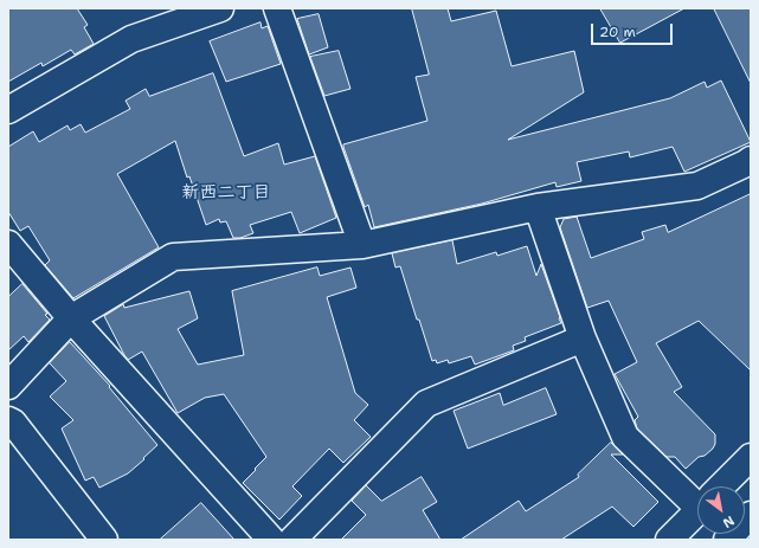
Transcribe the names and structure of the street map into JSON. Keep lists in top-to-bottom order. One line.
{"districts":["新西二丁目"],"scale_bar":"20 m","north":"bottom right"}
